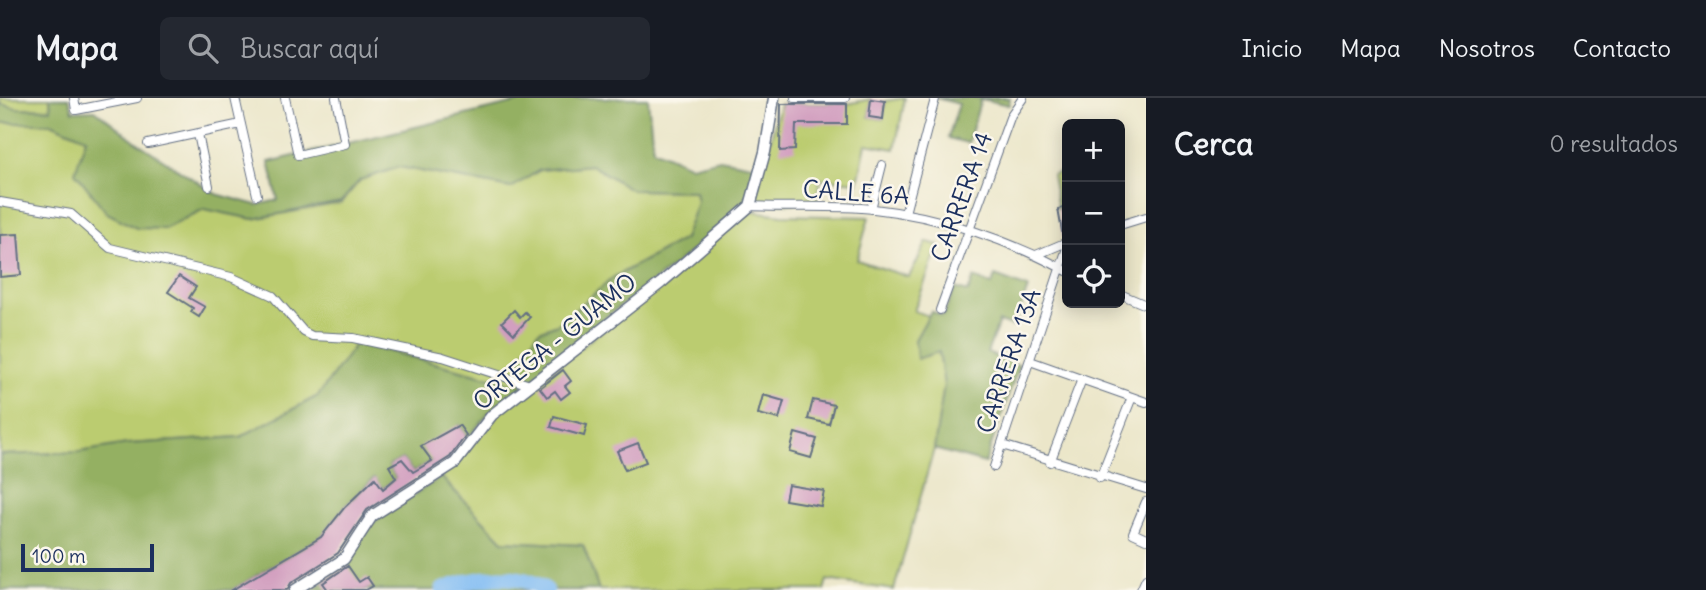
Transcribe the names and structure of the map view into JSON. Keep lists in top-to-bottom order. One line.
{"streets":{"street":["CALLE 6A","CARRERA 14","ORTEGA - GUAMO","CARRERA 13A"]},"crossings":[["CALLE 6A","CARRERA 14"],["CALLE 6A","ORTEGA - GUAMO"]],"scale_bar":"100 m","page":{"header":"Mapa","search":"Buscar aquí","nav":["Inicio","Mapa","Nosotros","Contacto"],"heading":["Cerca","0 resultados"],"map_buttons":["+","−"],"scale":"100 m"}}
